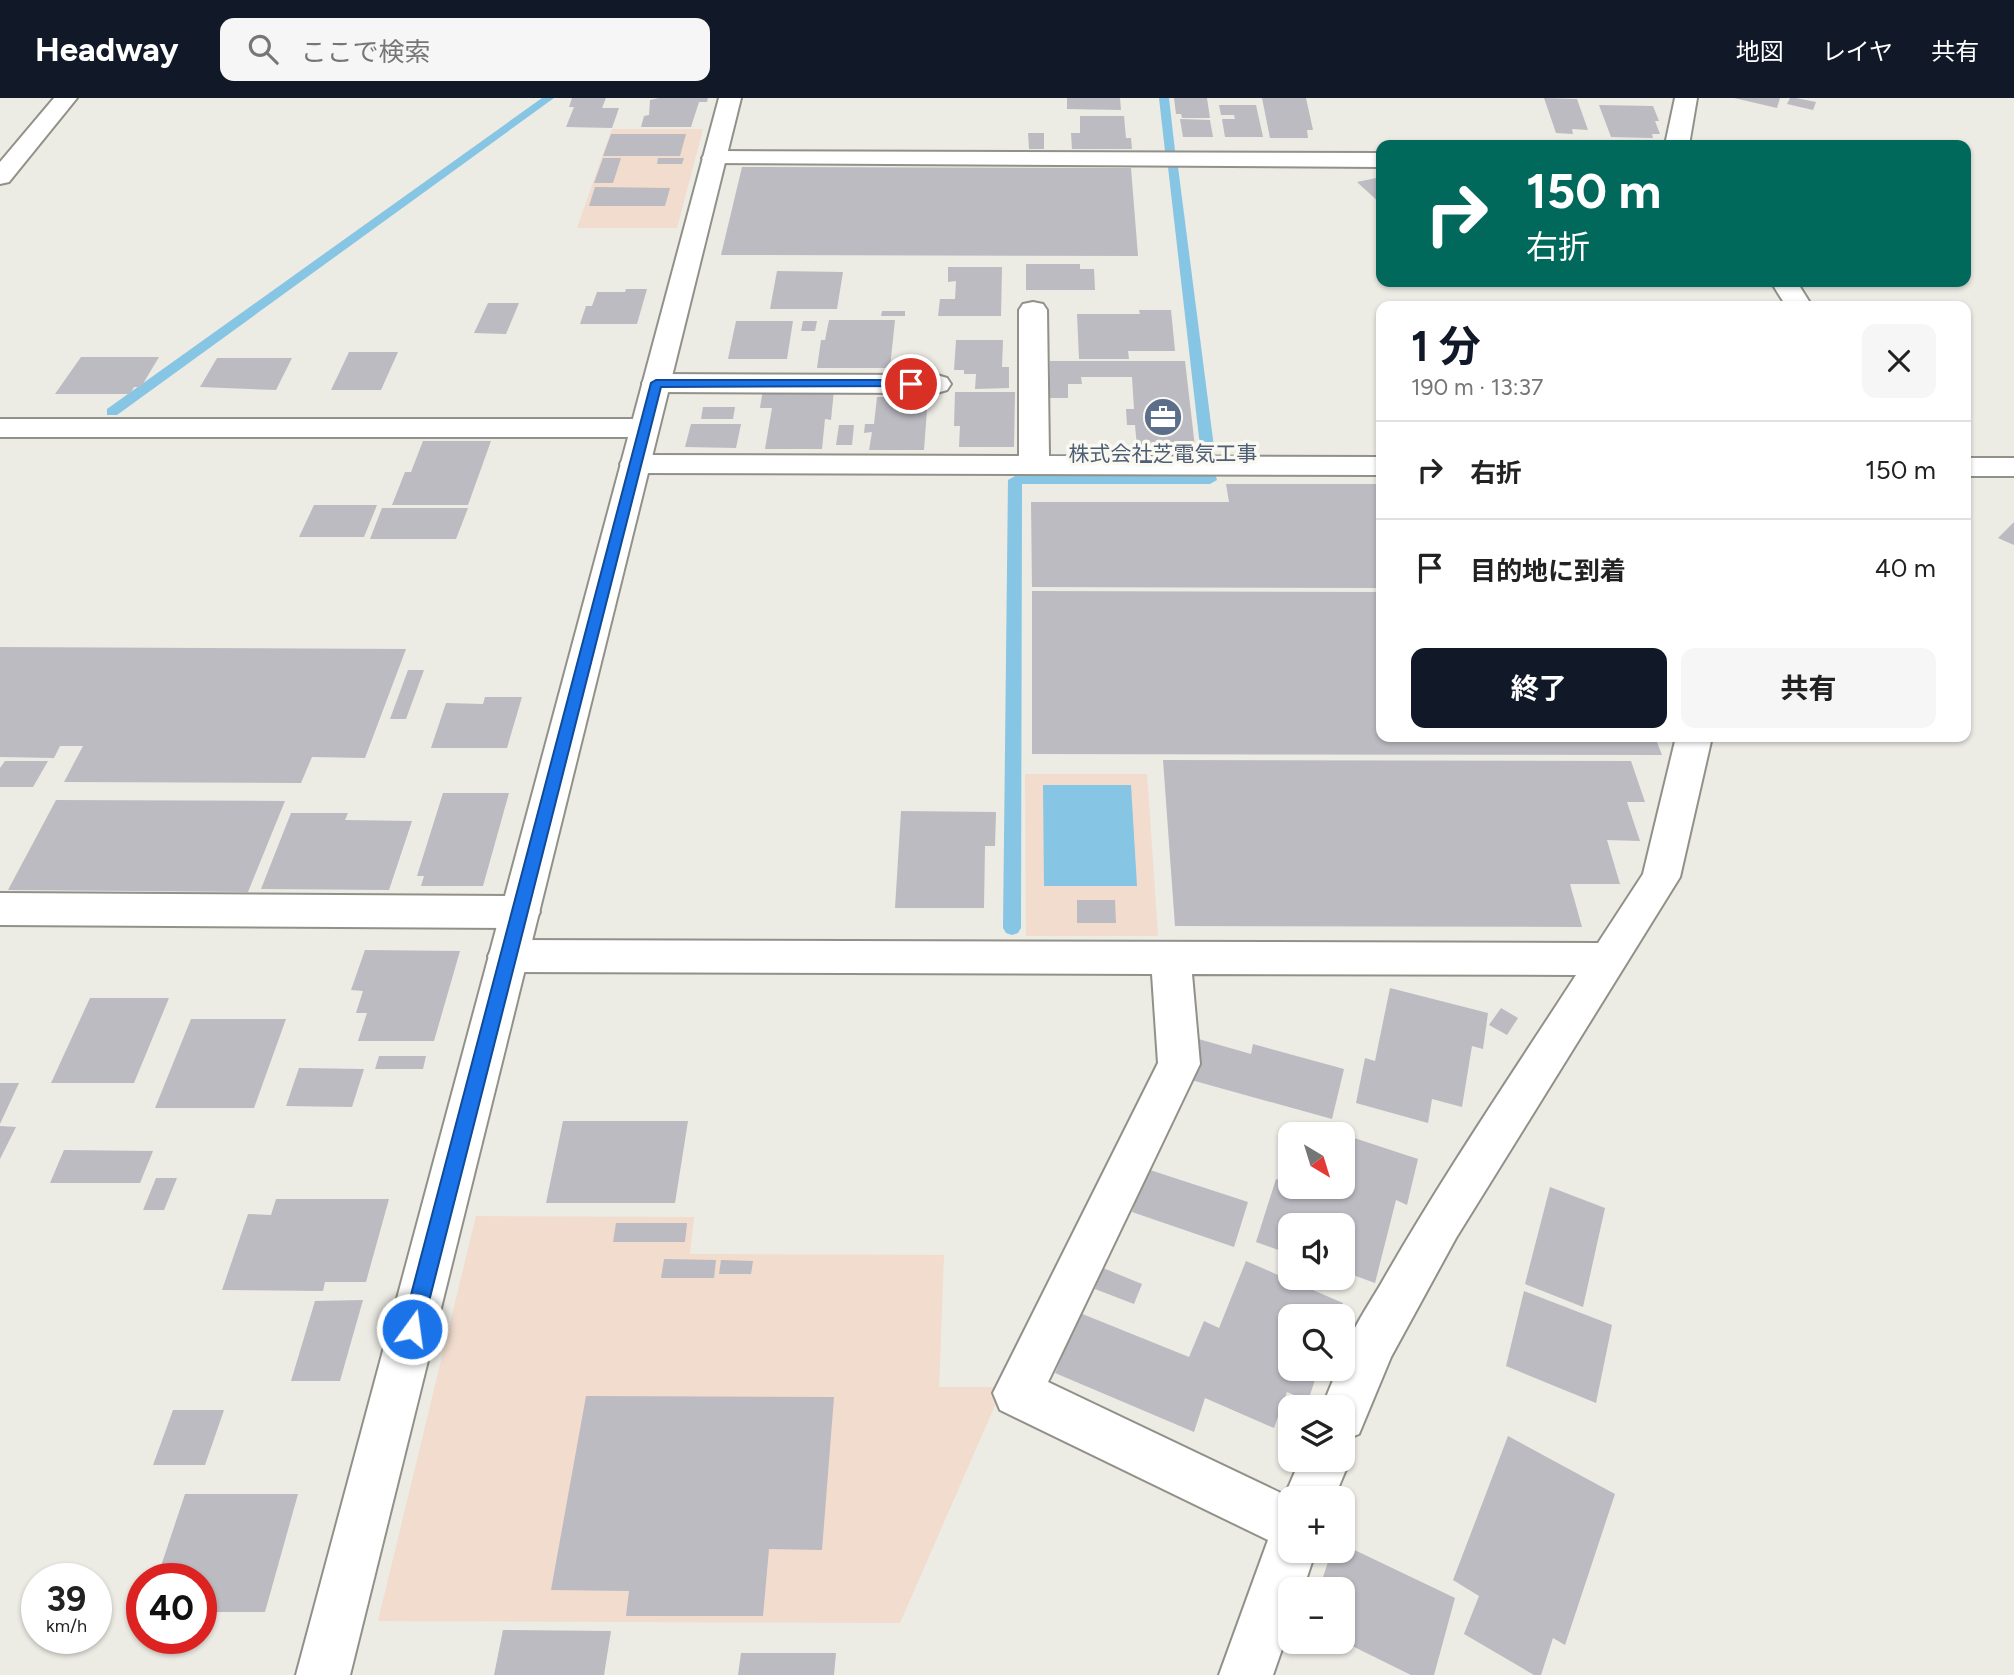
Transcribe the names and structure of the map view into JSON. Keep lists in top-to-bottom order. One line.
{"places":{"office":["株式会社芝電気工事"]},"north":"bottom right","page":{"header":"Headway","search":"ここで検索","nav":["地図","レイヤ","共有"],"turn":["150 m","右折"],"heading":["1 分","190 m · 13:37"],"list":[{"name":"右折","value":"150 m"},{"name":"目的地に到着","value":"40 m"}],"buttons":["終了","共有"],"map_buttons":["+","−"],"speed":"39 km/h","limit":"40"}}
